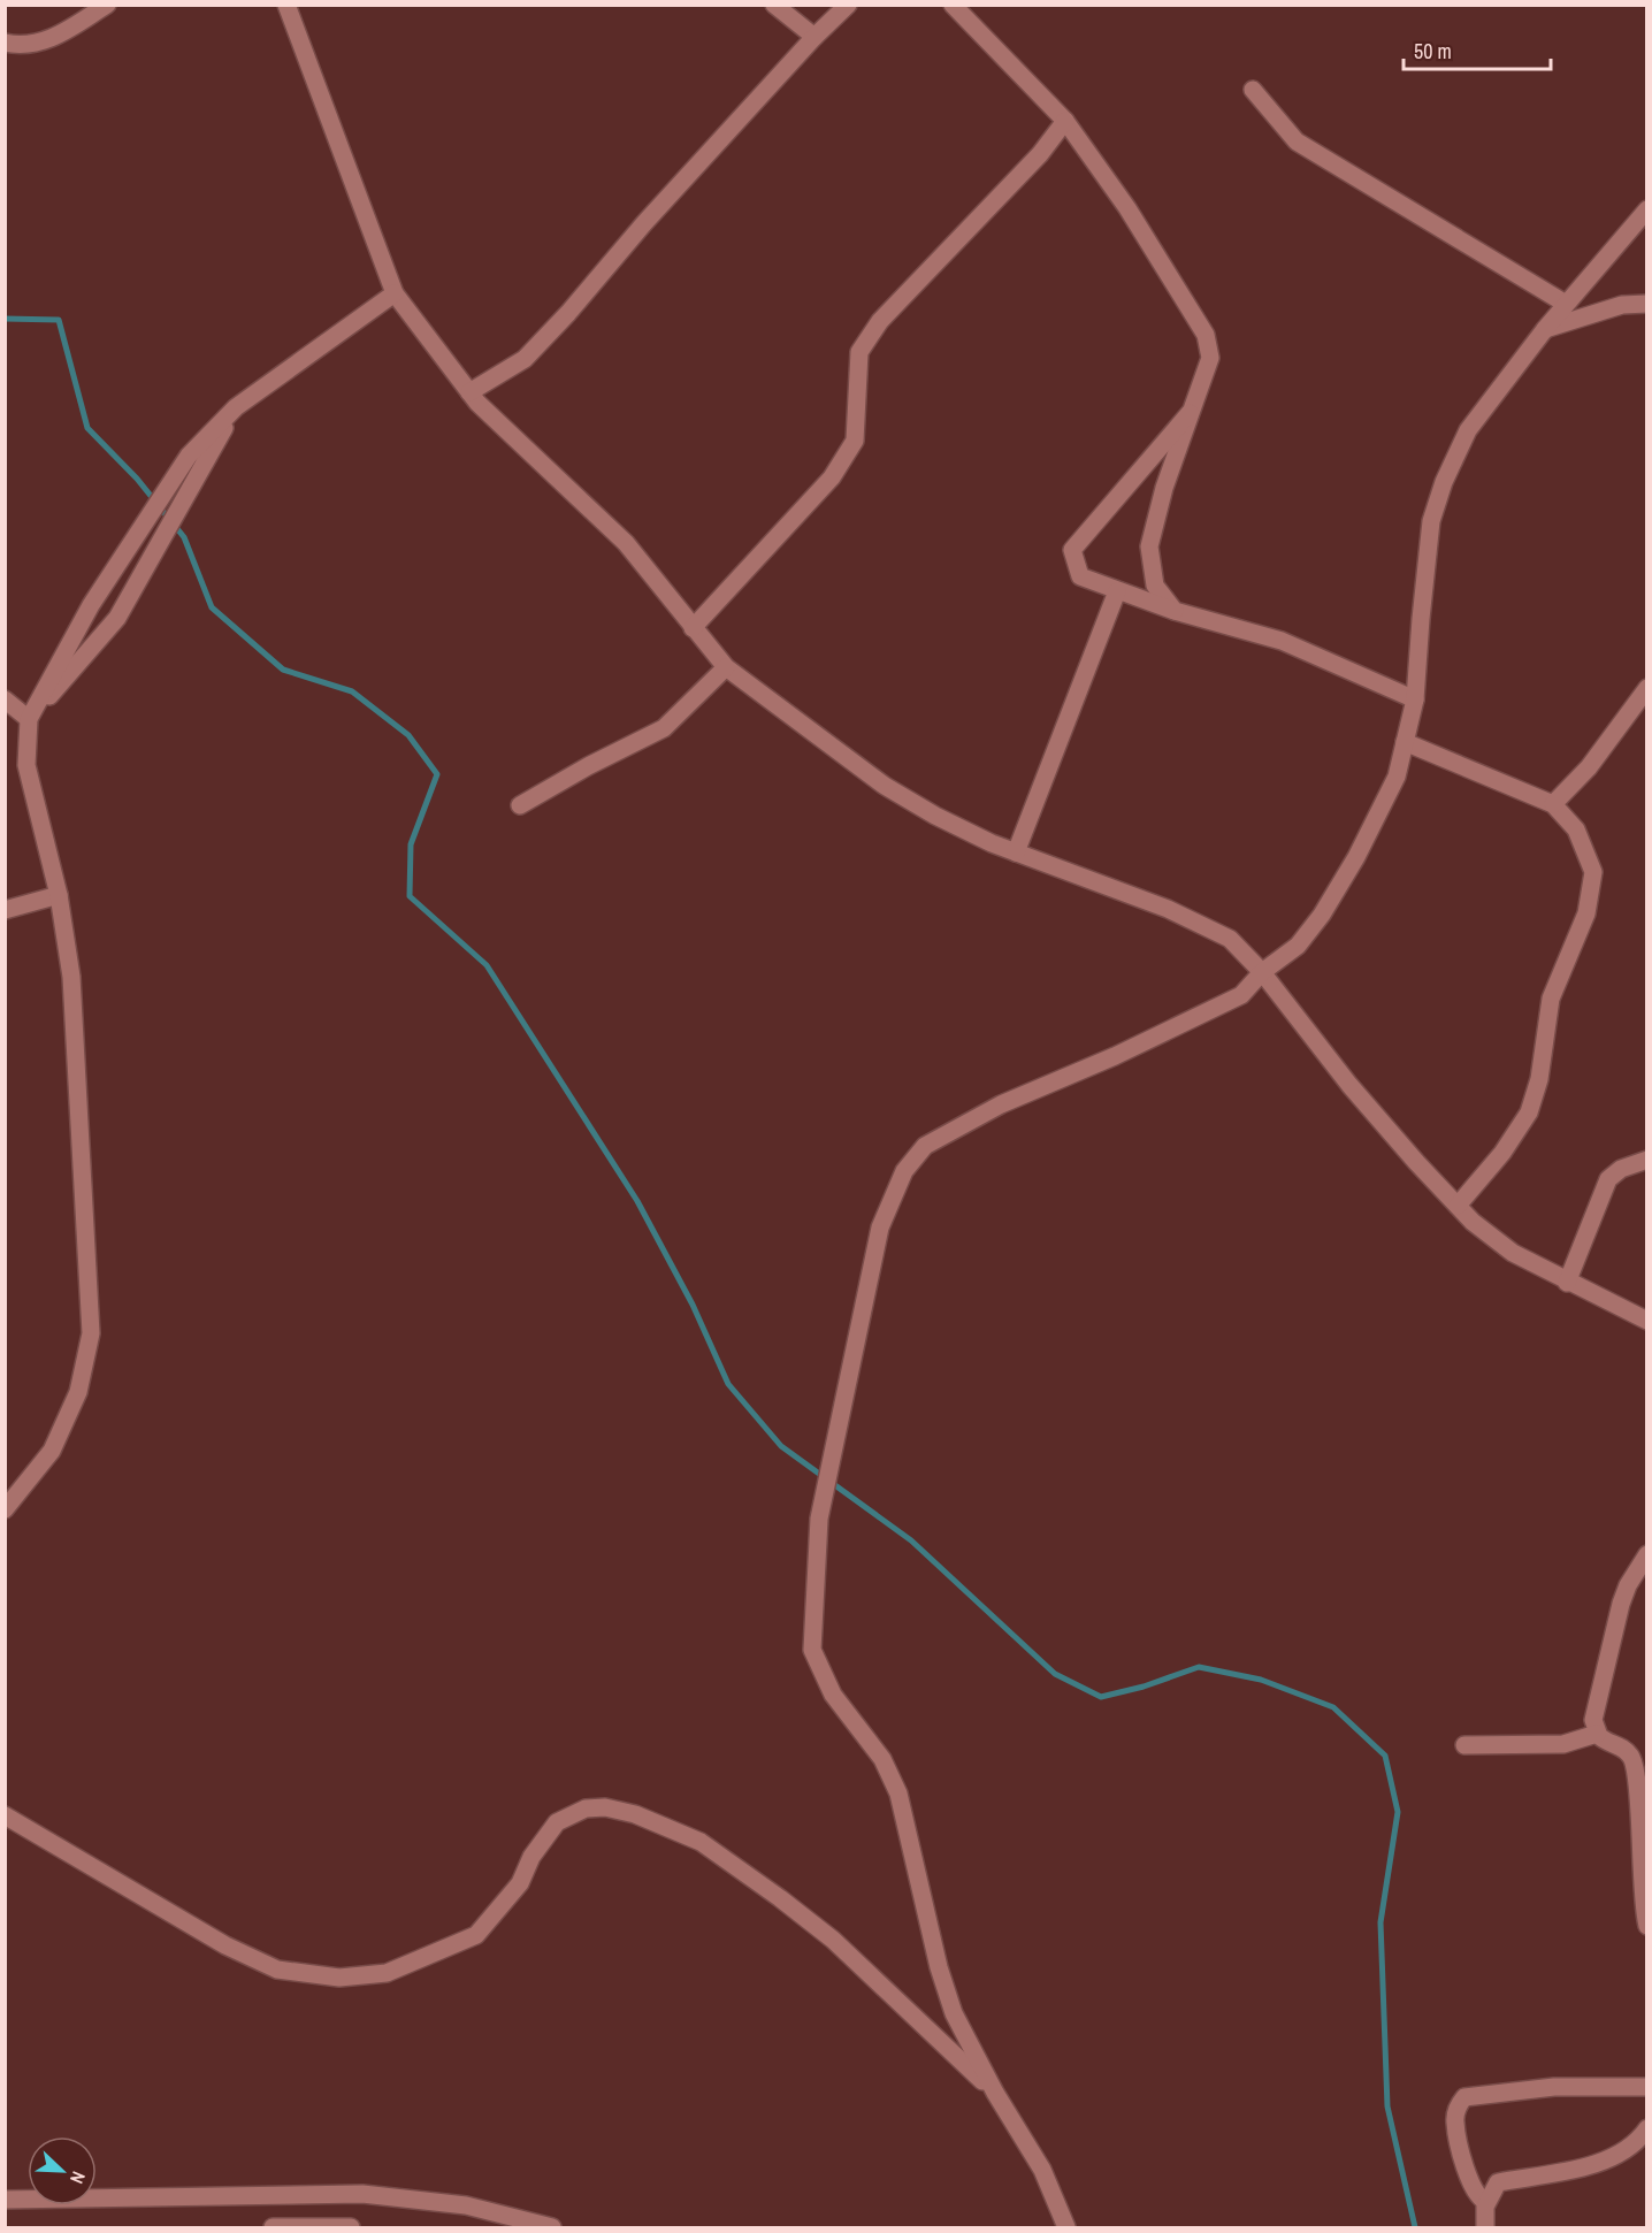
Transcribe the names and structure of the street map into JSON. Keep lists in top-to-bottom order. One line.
{"scale_bar":"50 m","north":"bottom right"}
